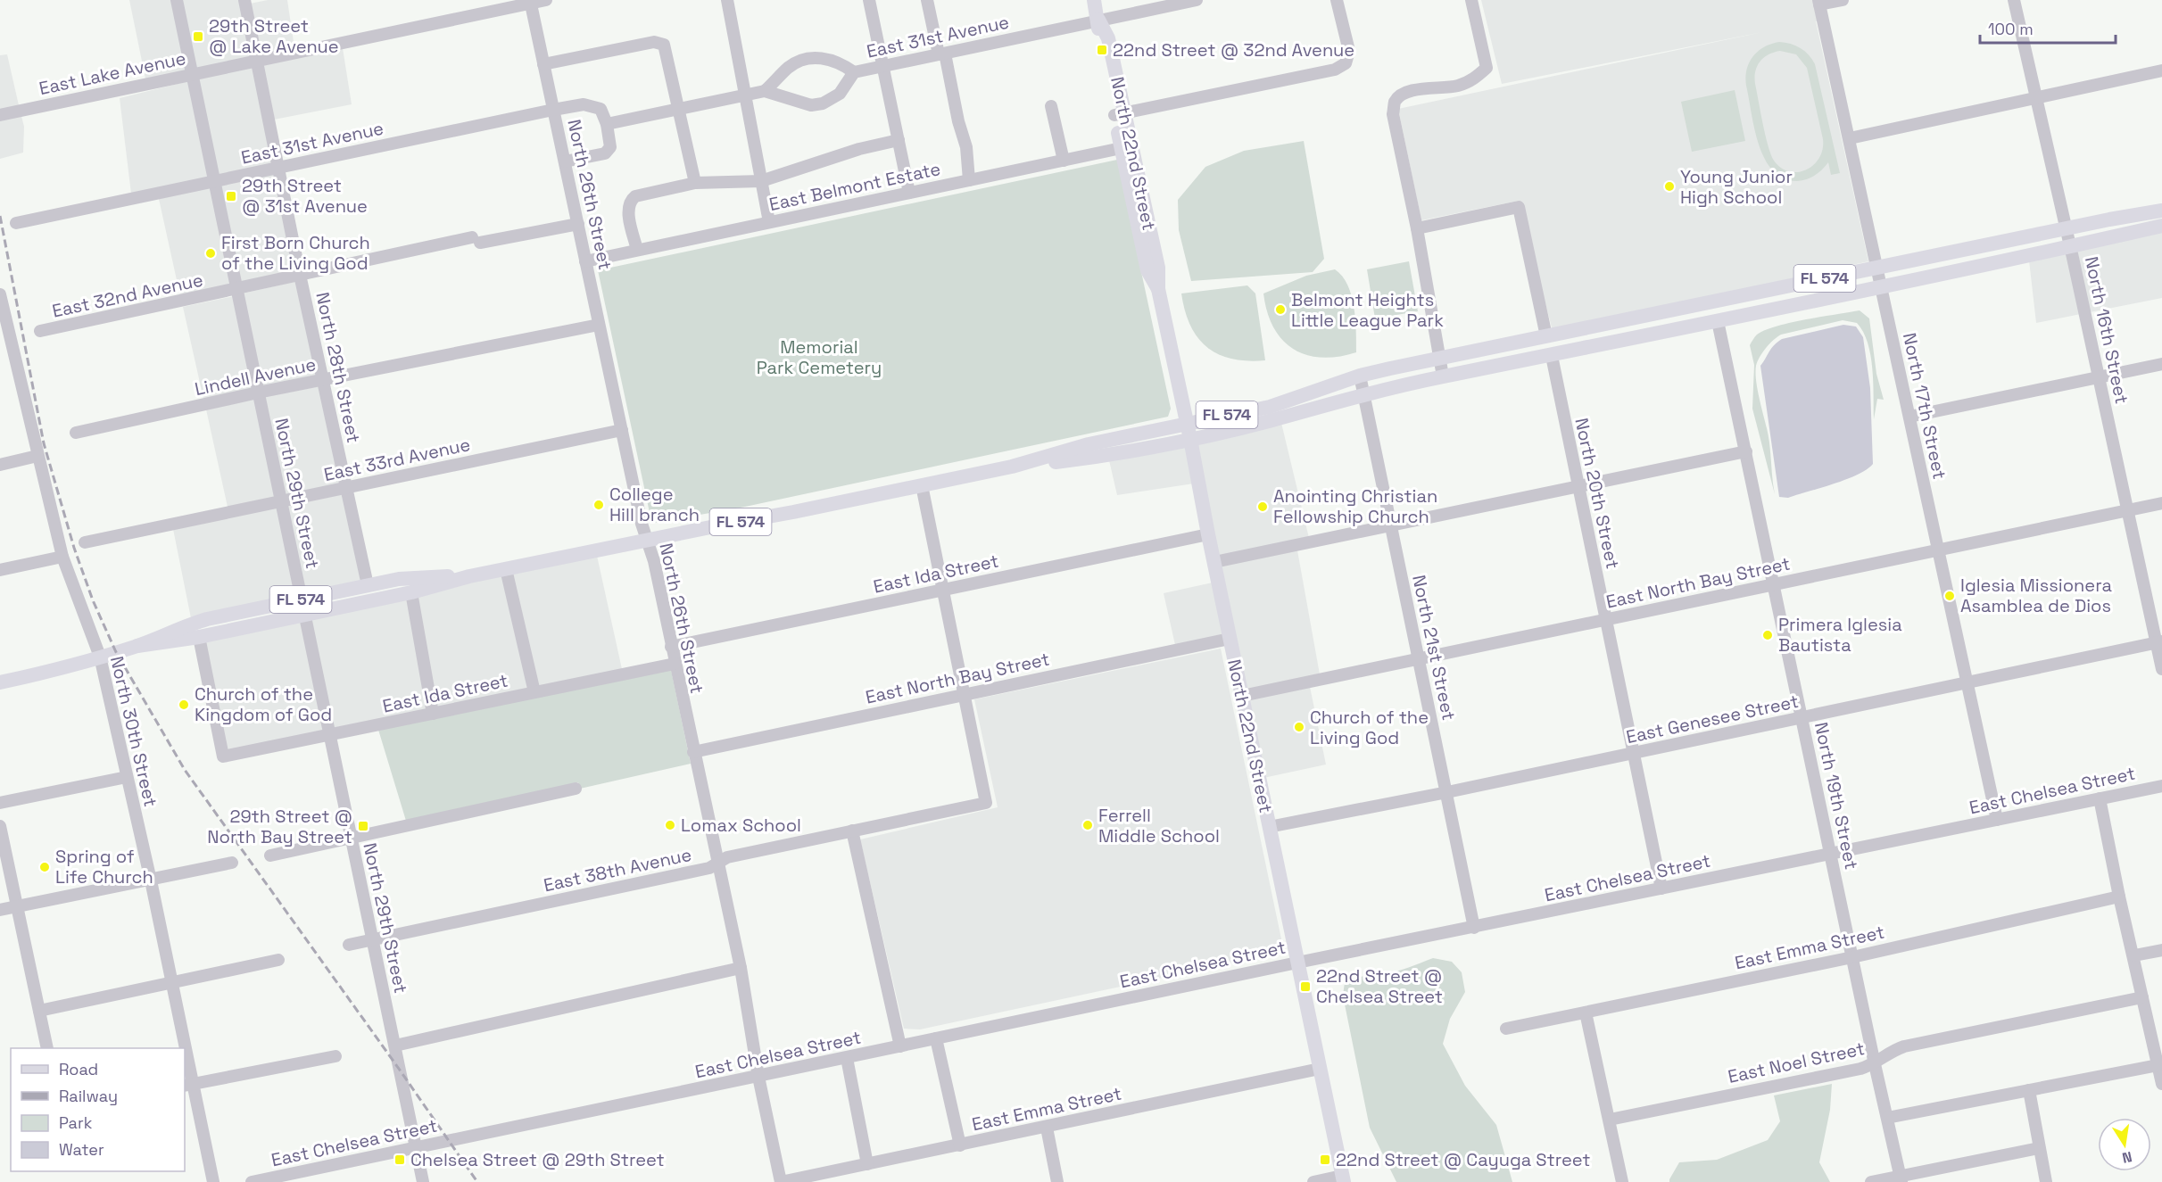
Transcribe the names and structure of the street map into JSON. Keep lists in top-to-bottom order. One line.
{"streets":{"main road":["North 22nd Street","FL 574"],"street":["East 31st Avenue","East Lake Avenue","East Belmont Estate","North 26th Street","East 32nd Avenue","North 16th Street","North 28th Street","Lindell Avenue","North 17th Street","East 33rd Avenue","North 29th Street","North 20th Street","East Ida Street","East North Bay Street","North 21st Street","East Genesee Street","North 30th Street","East Chelsea Street","North 19th Street","East 38th Avenue","East Emma Street","East Noel Street"]},"crossings":[["East 31st Avenue","North 22nd Street"],["East 31st Avenue","North 26th Street"],["East 31st Avenue","North 28th Street"],["East 31st Avenue","North 29th Street"],["East Lake Avenue","North 26th Street"],["East Lake Avenue","North 28th Street"],["East Lake Avenue","North 29th Street"],["North 22nd Street","East Belmont Estate"],["North 22nd Street","FL 574"],["North 22nd Street","East Ida Street"],["North 22nd Street","East North Bay Street"],["North 22nd Street","East Genesee Street"],["North 22nd Street","East Chelsea Street"],["North 22nd Street","East Emma Street"],["East Belmont Estate","North 26th Street"],["North 26th Street","FL 574"],["North 26th Street","East 32nd Avenue"],["North 26th Street","Lindell Avenue"],["North 26th Street","East 33rd Avenue"],["North 26th Street","East Ida Street"],["North 26th Street","East North Bay Street"],["North 26th Street","East Chelsea Street"],["North 26th Street","East 38th Avenue"],["North 26th Street","East Emma Street"],["FL 574","North 16th Street"],["FL 574","North 28th Street"],["FL 574","North 17th Street"],["FL 574","North 29th Street"],["FL 574","North 20th Street"],["FL 574","East Ida Street"],["FL 574","North 21st Street"],["FL 574","North 30th Street"],["FL 574","North 19th Street"],["East 32nd Avenue","North 28th Street"],["East 32nd Avenue","North 29th Street"],["North 16th Street","East North Bay Street"],["North 16th Street","East Genesee Street"],["North 28th Street","Lindell Avenue"],["North 28th Street","East 33rd Avenue"],["Lindell Avenue","North 29th Street"],["North 17th Street","East North Bay Street"],["North 17th Street","East Genesee Street"],["North 17th Street","East Chelsea Street"],["East 33rd Avenue","North 29th Street"],["North 29th Street","East Ida Street"],["North 29th Street","East Chelsea Street"],["North 29th Street","East 38th Avenue"],["North 20th Street","East North Bay Street"],["North 20th Street","East Genesee Street"],["North 20th Street","East Chelsea Street"],["East North Bay Street","North 21st Street"],["East North Bay Street","North 19th Street"],["East North Bay Street","East 38th Avenue"],["North 21st Street","East Genesee Street"],["North 21st Street","East Chelsea Street"],["East Genesee Street","North 19th Street"],["East Chelsea Street","North 19th Street"],["North 19th Street","East Emma Street"],["North 19th Street","East Noel Street"]],"parks":["Memorial Park Cemetery"],"places":{"transit":["29th Street @ Lake Avenue","22nd Street @ 32nd Avenue","29th Street @ 31st Avenue","29th Street @ North Bay Street","22nd Street @ Chelsea Street","Chelsea Street @ 29th Street","22nd Street @ Cayuga Street"],"other":["Young Junior High School","First Born Church of the Living God","Belmont Heights Little League Park","College Hill branch","Anointing Christian Fellowship Church","Iglesia Missionera Asamblea de Dios","Primera Iglesia Bautista","Church of the Kingdom of God","Church of the Living God","Lomax School","Ferrell Middle School","Spring of Life Church"]},"legend":["Road","Railway","Park","Water"],"scale_bar":"100 m","north":"bottom"}
